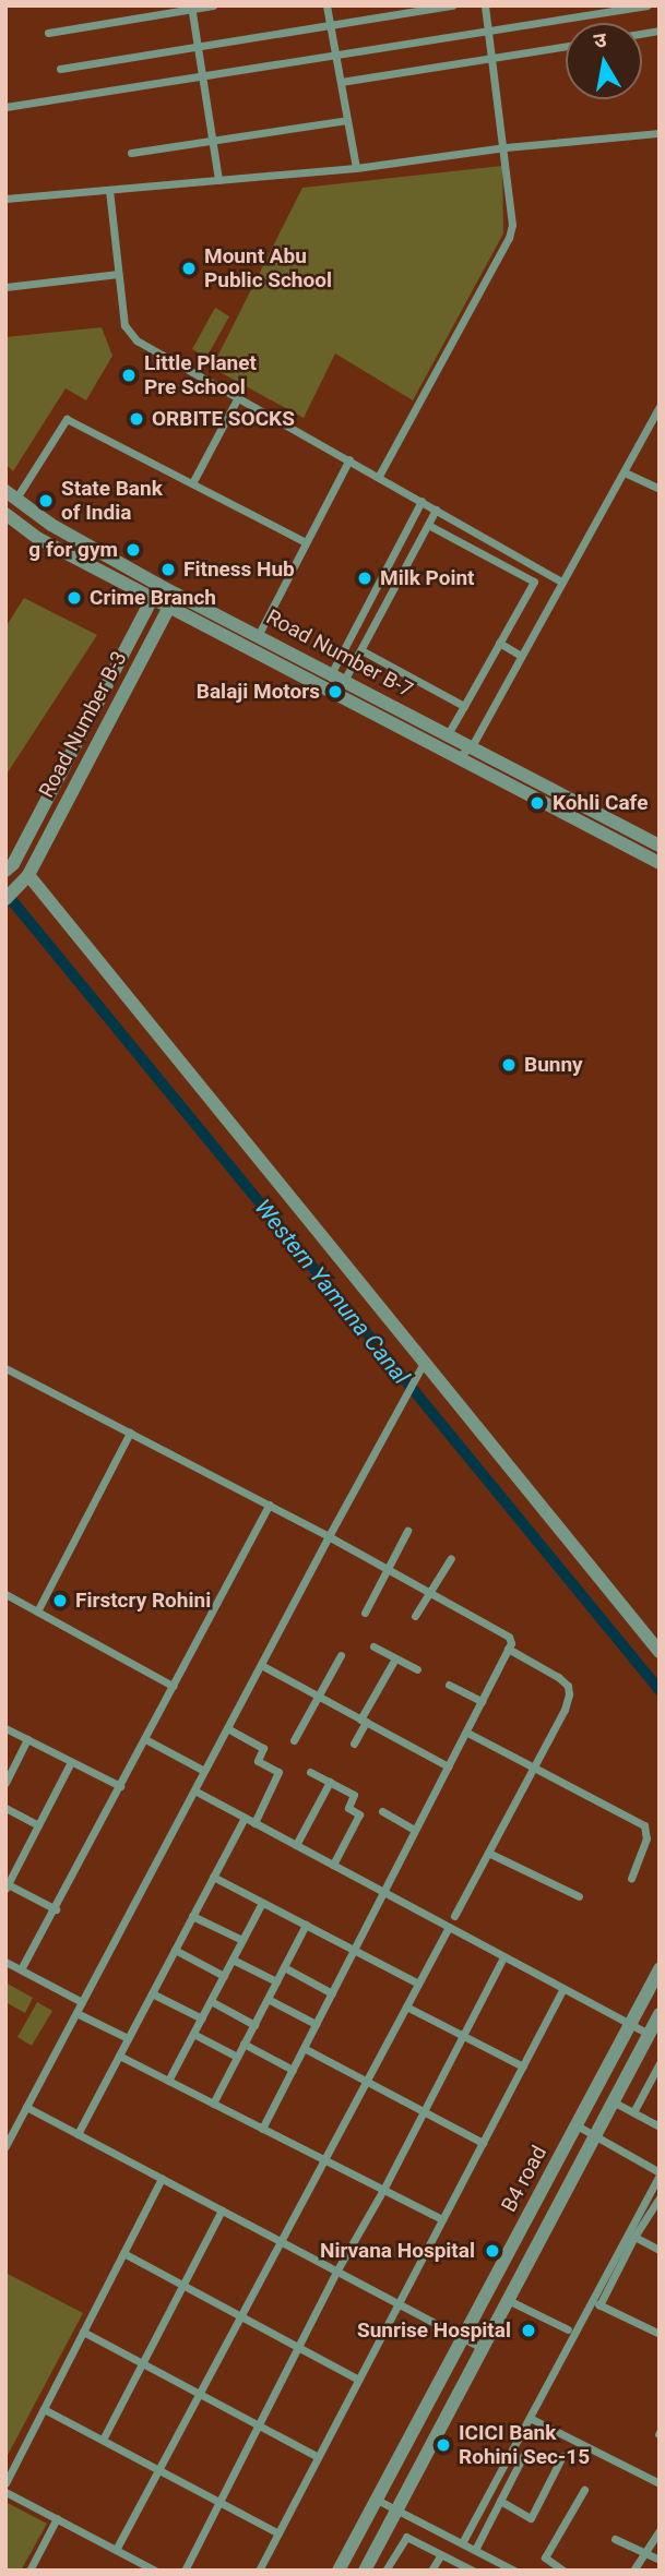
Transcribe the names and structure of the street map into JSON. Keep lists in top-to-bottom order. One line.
{"streets":{"street":["Road Number B-7","Road Number B-3","B4 road"]},"crossings":[["Road Number B-7","Road Number B-3"]],"water":["Western Yamuna Canal"],"places":["Mount Abu Public School","Little Planet Pre School","ORBITE SOCKS","State Bank of India","g for gym","Fitness Hub","Milk Point","Crime Branch","Balaji Motors","Kohli Cafe","Bunny","Firstcry Rohini","Nirvana Hospital","Sunrise Hospital","ICICI Bank Rohini Sec-15"],"north":"top"}
